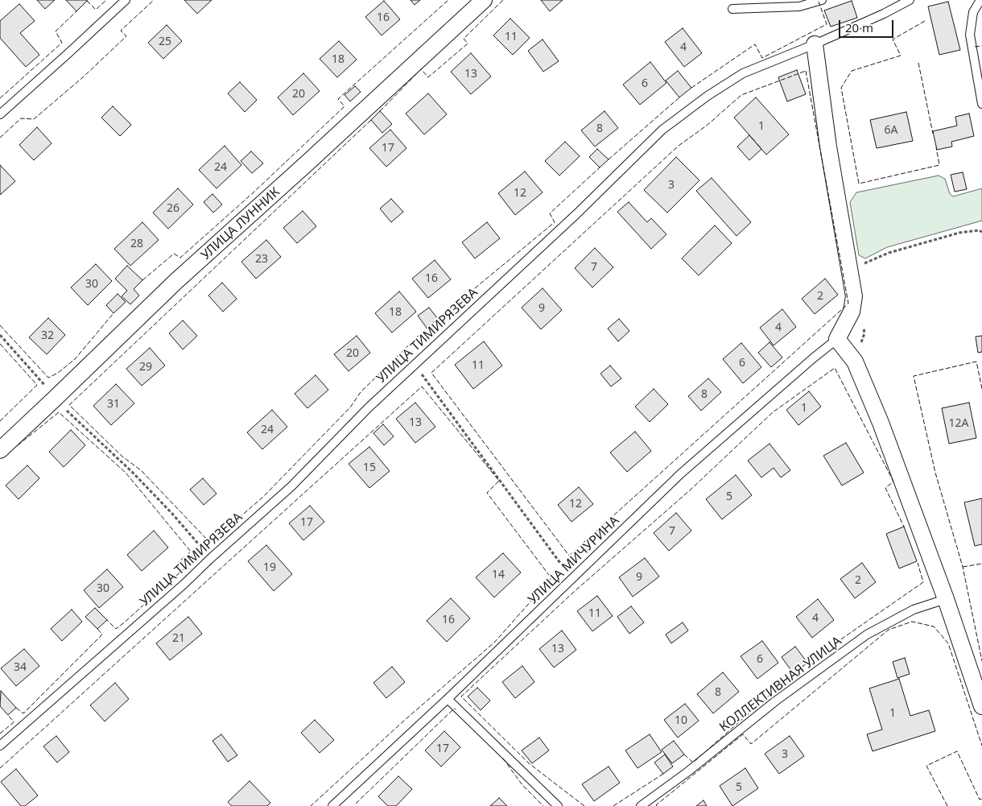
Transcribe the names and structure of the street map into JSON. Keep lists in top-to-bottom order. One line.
{"streets":{"street":["УЛИЦА ЛУННИК"],"lane":["УЛИЦА ТИМИРЯЗЕВА","УЛИЦА МИЧУРИНА","КОЛЛЕКТИВНАЯ УЛИЦА"]},"house_numbers":["16","11","25","4","18","13","6","20","1","8","6А","17","24","3","12","26","28","23","7","16","30","2","9","18","4","32","20","6","11","29","8","31","1","13","12А","24","15","5","12","17","7","19","14","9","2","30","11","4","16","21","13","6","34","8","1","10","17","3","5"],"scale_bar":"20 m"}
